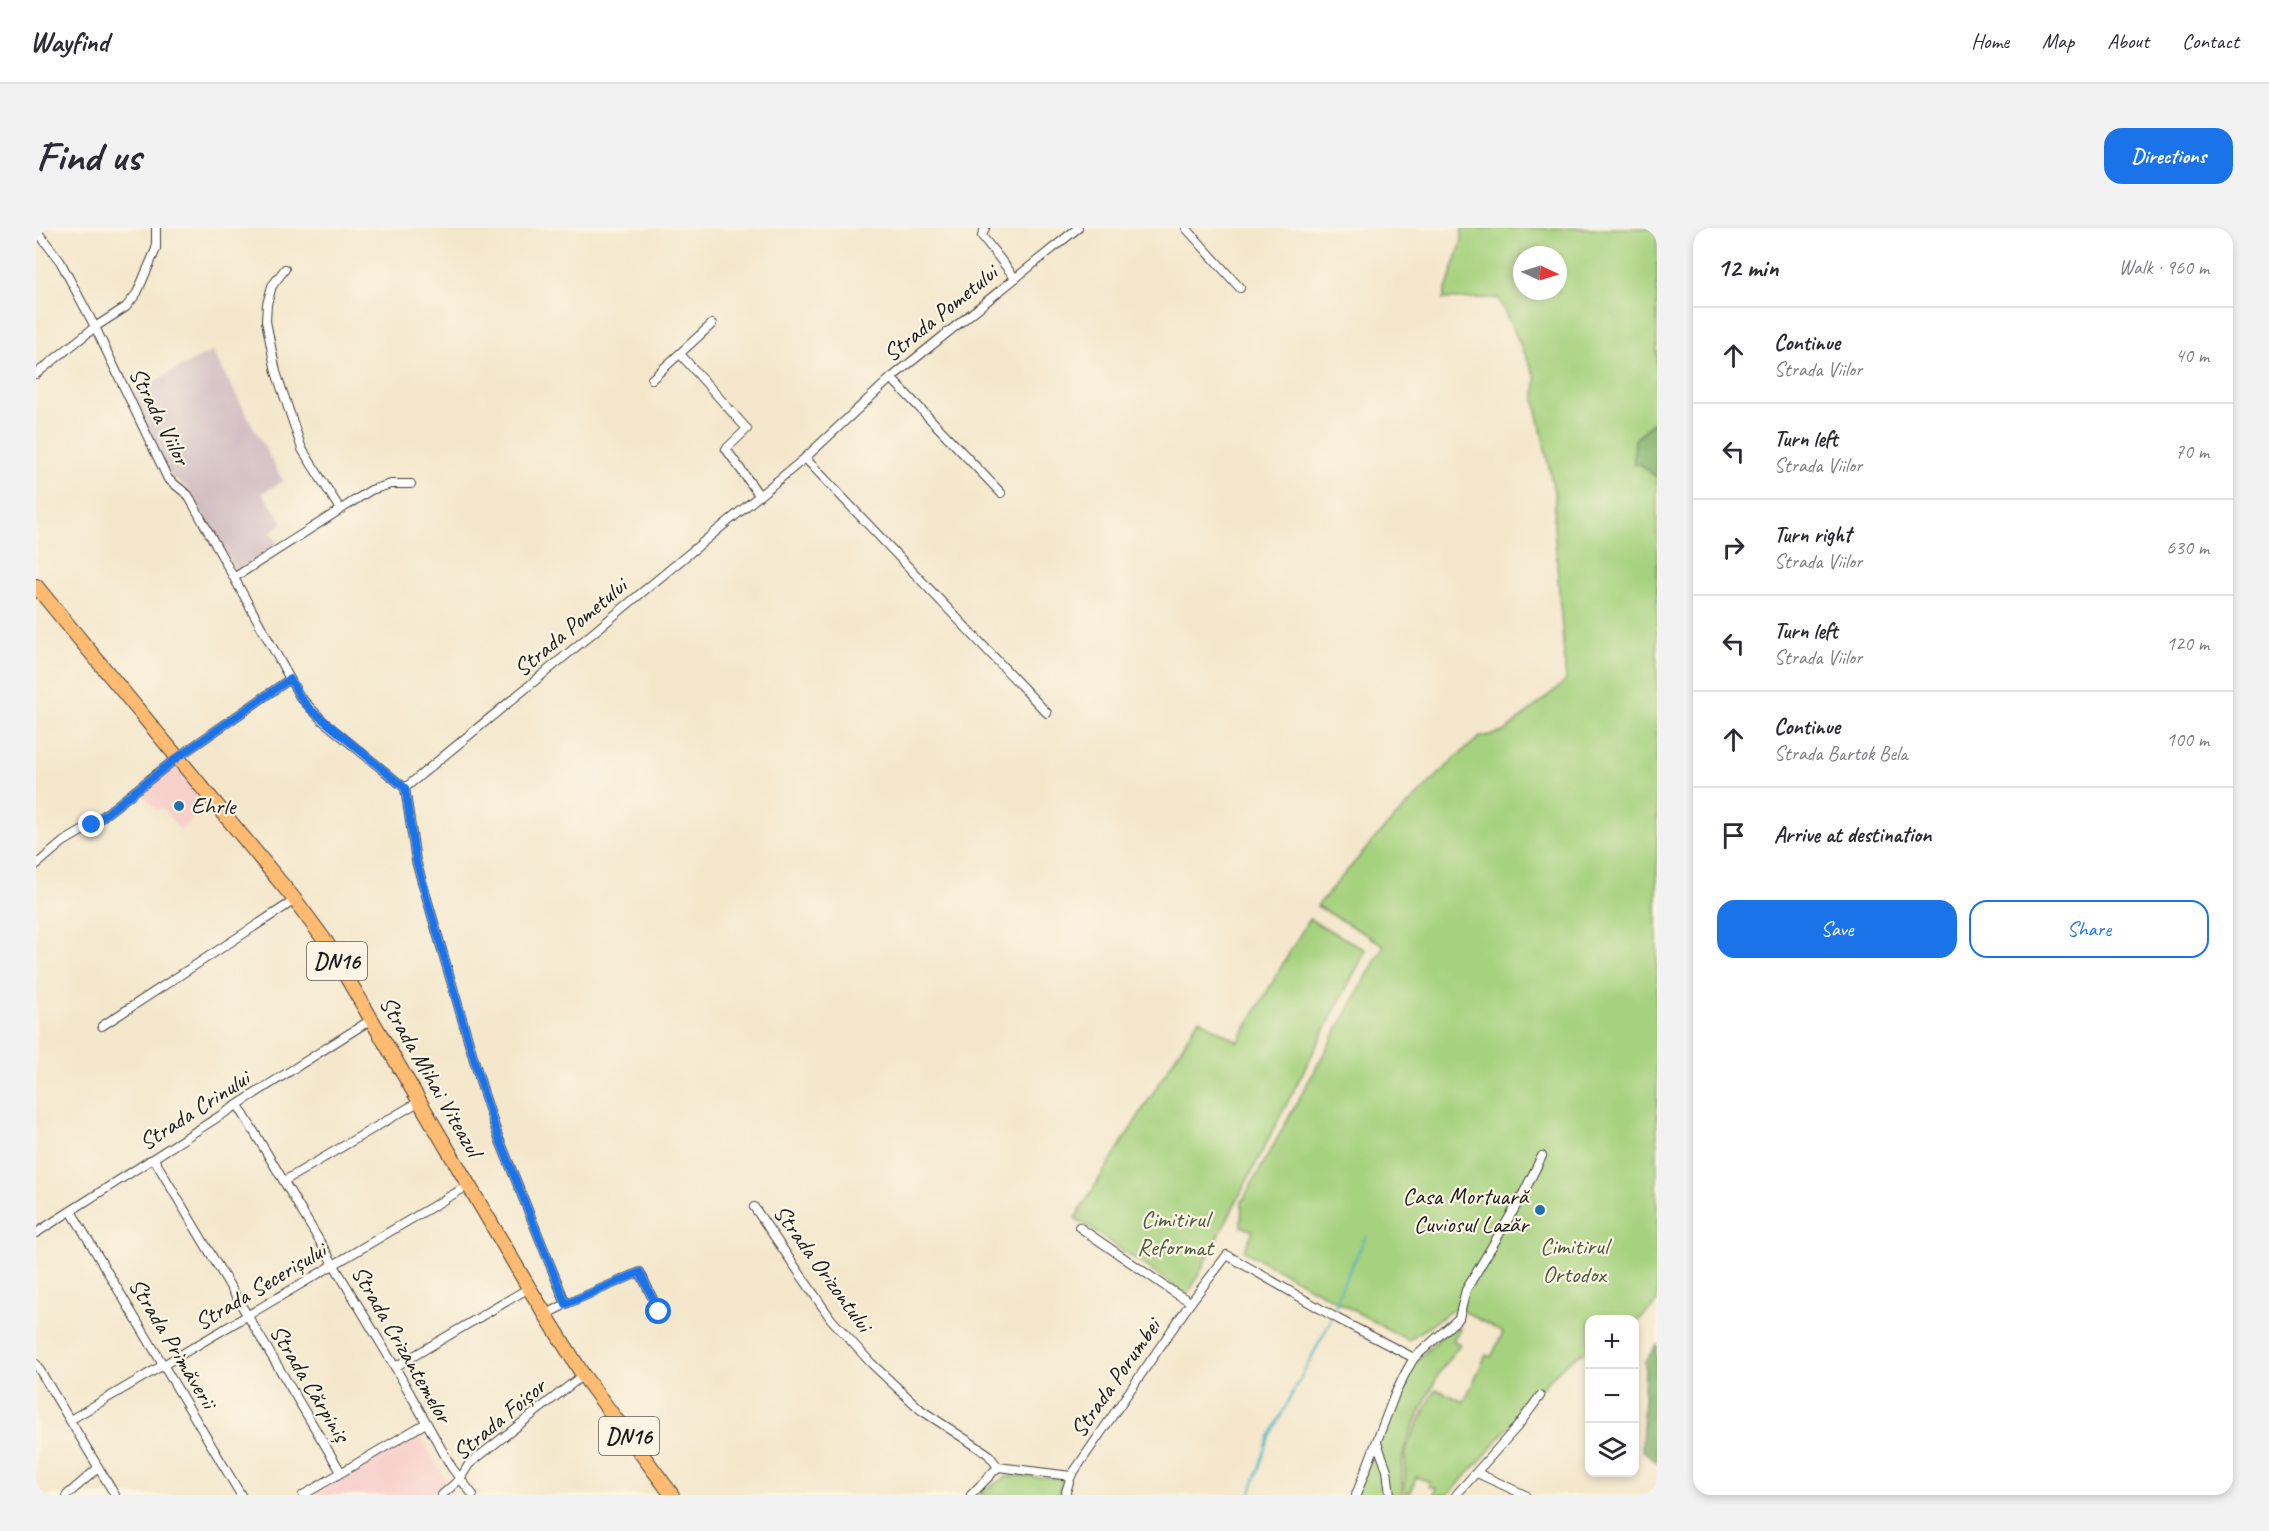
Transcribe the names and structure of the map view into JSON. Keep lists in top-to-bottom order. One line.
{"streets":{"highway":["DN16","Strada Mihai Viteazul"],"street":["Strada Pometului","Strada Viilor","Strada Crinului","Strada Orizontului","Strada Secerișului","Strada Primăverii","Strada Crizantemelor","Strada Porumbei","Strada Cărpiniș","Strada Foișor"]},"crossings":[["Strada Pometului","Strada Viilor"],["Strada Mihai Viteazul","Strada Crinului"],["Strada Mihai Viteazul","Strada Secerișului"],["Strada Mihai Viteazul","Strada Foișor"],["Strada Crinului","Strada Primăverii"],["Strada Crinului","Strada Crizantemelor"],["Strada Crinului","Strada Cărpiniș"],["Strada Secerișului","Strada Primăverii"],["Strada Secerișului","Strada Crizantemelor"],["Strada Secerișului","Strada Cărpiniș"],["Strada Crizantemelor","Strada Foișor"]],"parks":["Cimitirul Reformat","Cimitirul Ortodox"],"places":["Ehrle","Casa Mortuară Cuviosul Lazăr"],"north":"right","page":{"header":"Wayfind","nav":["Home","Map","About","Contact"],"buttons":["Directions",["Save","Share"]],"title":"Find us","heading":["12 min","Walk · 960 m"],"list":[["Continue","Strada Viilor","40 m"],["Turn left","Strada Viilor","70 m"],["Turn right","Strada Viilor","630 m"],["Turn left","Strada Viilor","120 m"],["Continue","Strada Bartok Bela","100 m"],"Arrive at destination"],"map_buttons":["+","−"]}}
